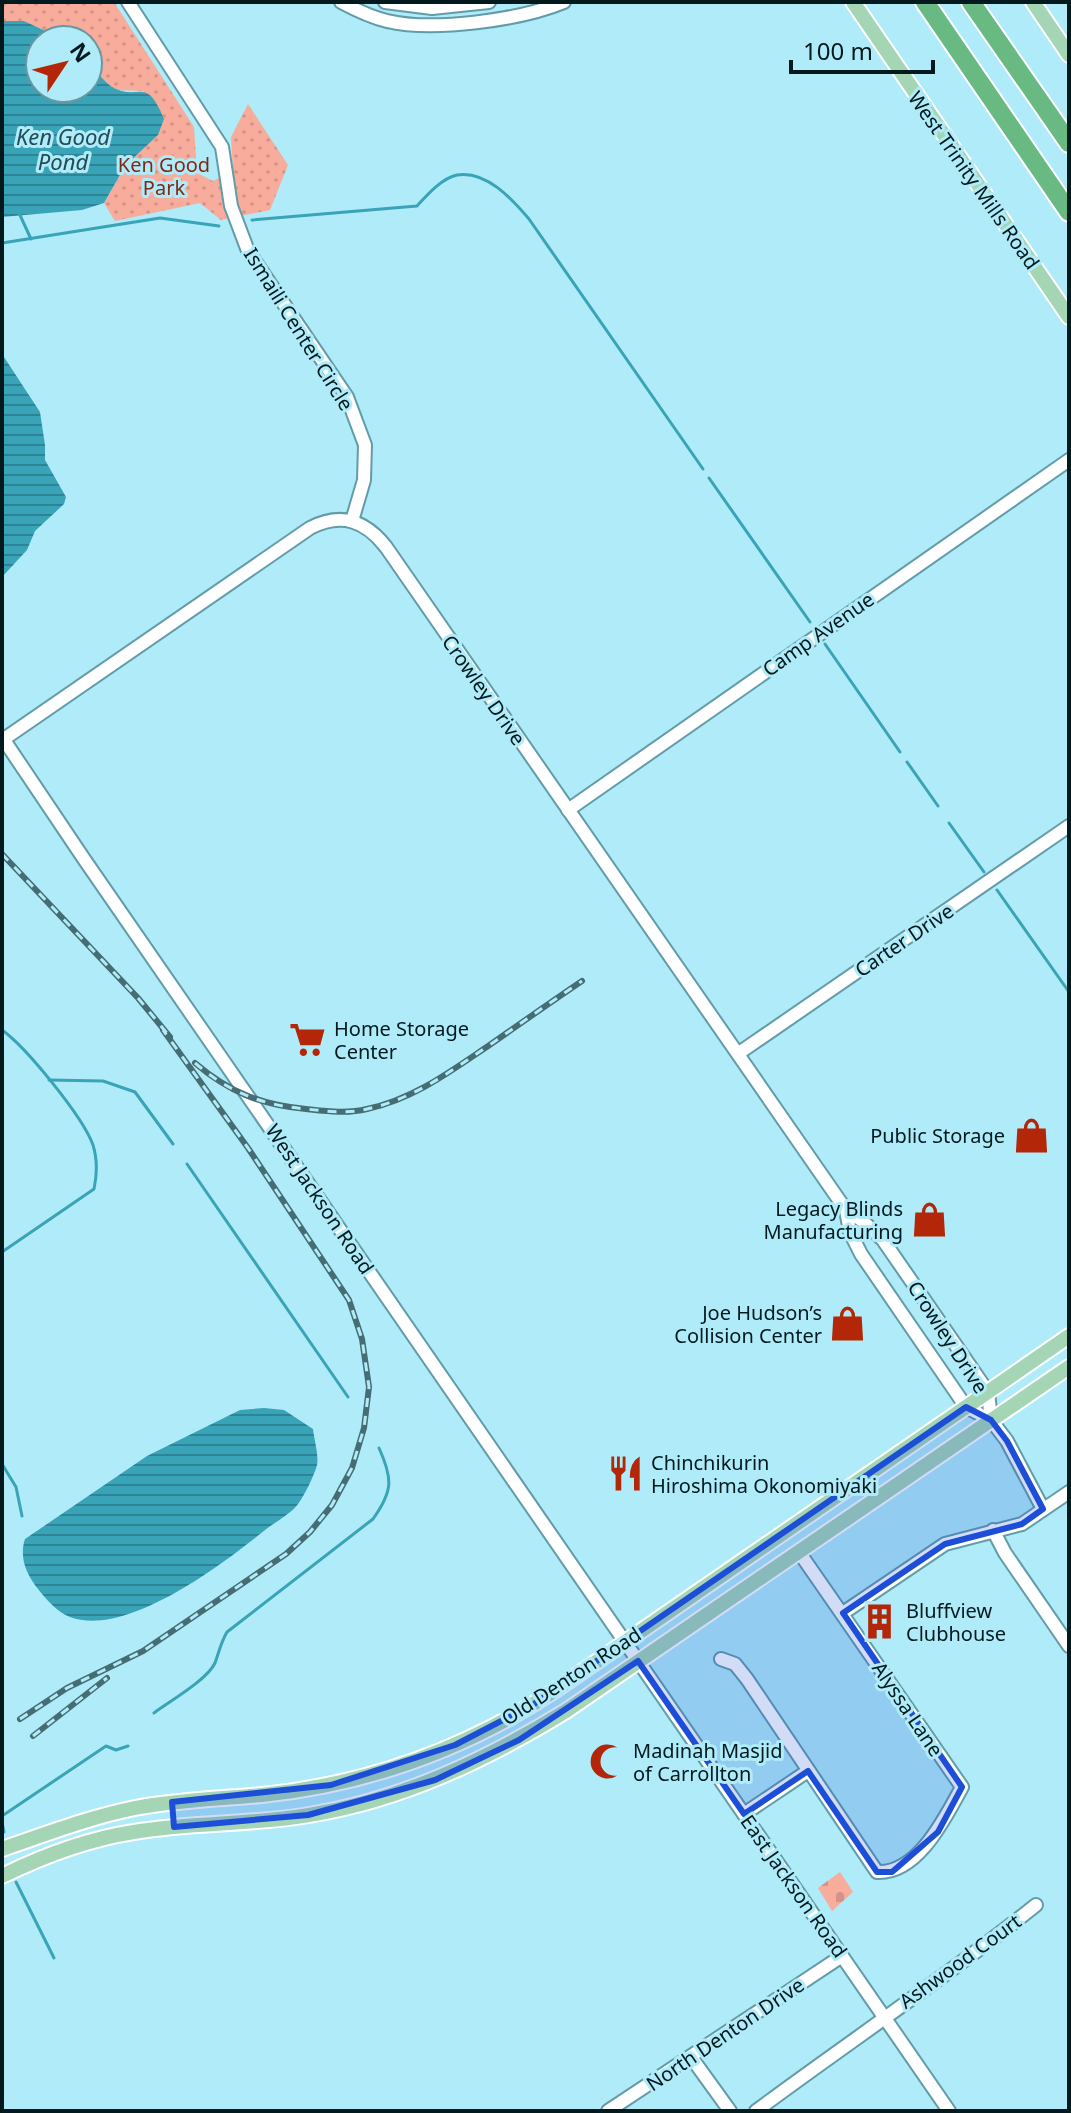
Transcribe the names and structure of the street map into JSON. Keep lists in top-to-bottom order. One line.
{"streets":{"main road":["West Trinity Mills Road","Old Denton Road"],"street":["Ismaili Center Circle","Camp Avenue","Crowley Drive","Carter Drive","West Jackson Road","Alyssa Lane","East Jackson Road","Ashwood Court","North Denton Drive"]},"crossings":[["Ismaili Center Circle","Crowley Drive"],["Camp Avenue","Crowley Drive"],["Crowley Drive","Carter Drive"],["Crowley Drive","Old Denton Road"],["West Jackson Road","Old Denton Road"],["West Jackson Road","East Jackson Road"],["Old Denton Road","Alyssa Lane"],["Old Denton Road","East Jackson Road"],["East Jackson Road","Ashwood Court"],["East Jackson Road","North Denton Drive"]],"water":["Ken Good Pond"],"parks":["Ken Good Park"],"places":{"supermarket":["Home Storage Center"],"shop":["Public Storage","Legacy Blinds Manufacturing","Joe Hudson’s Collision Center"],"restaurant":["Chinchikurin Hiroshima Okonomiyaki"],"building":["Bluffview Clubhouse"],"mosque":["Madinah Masjid of Carrollton"]},"scale_bar":"100 m","north":"top right"}
